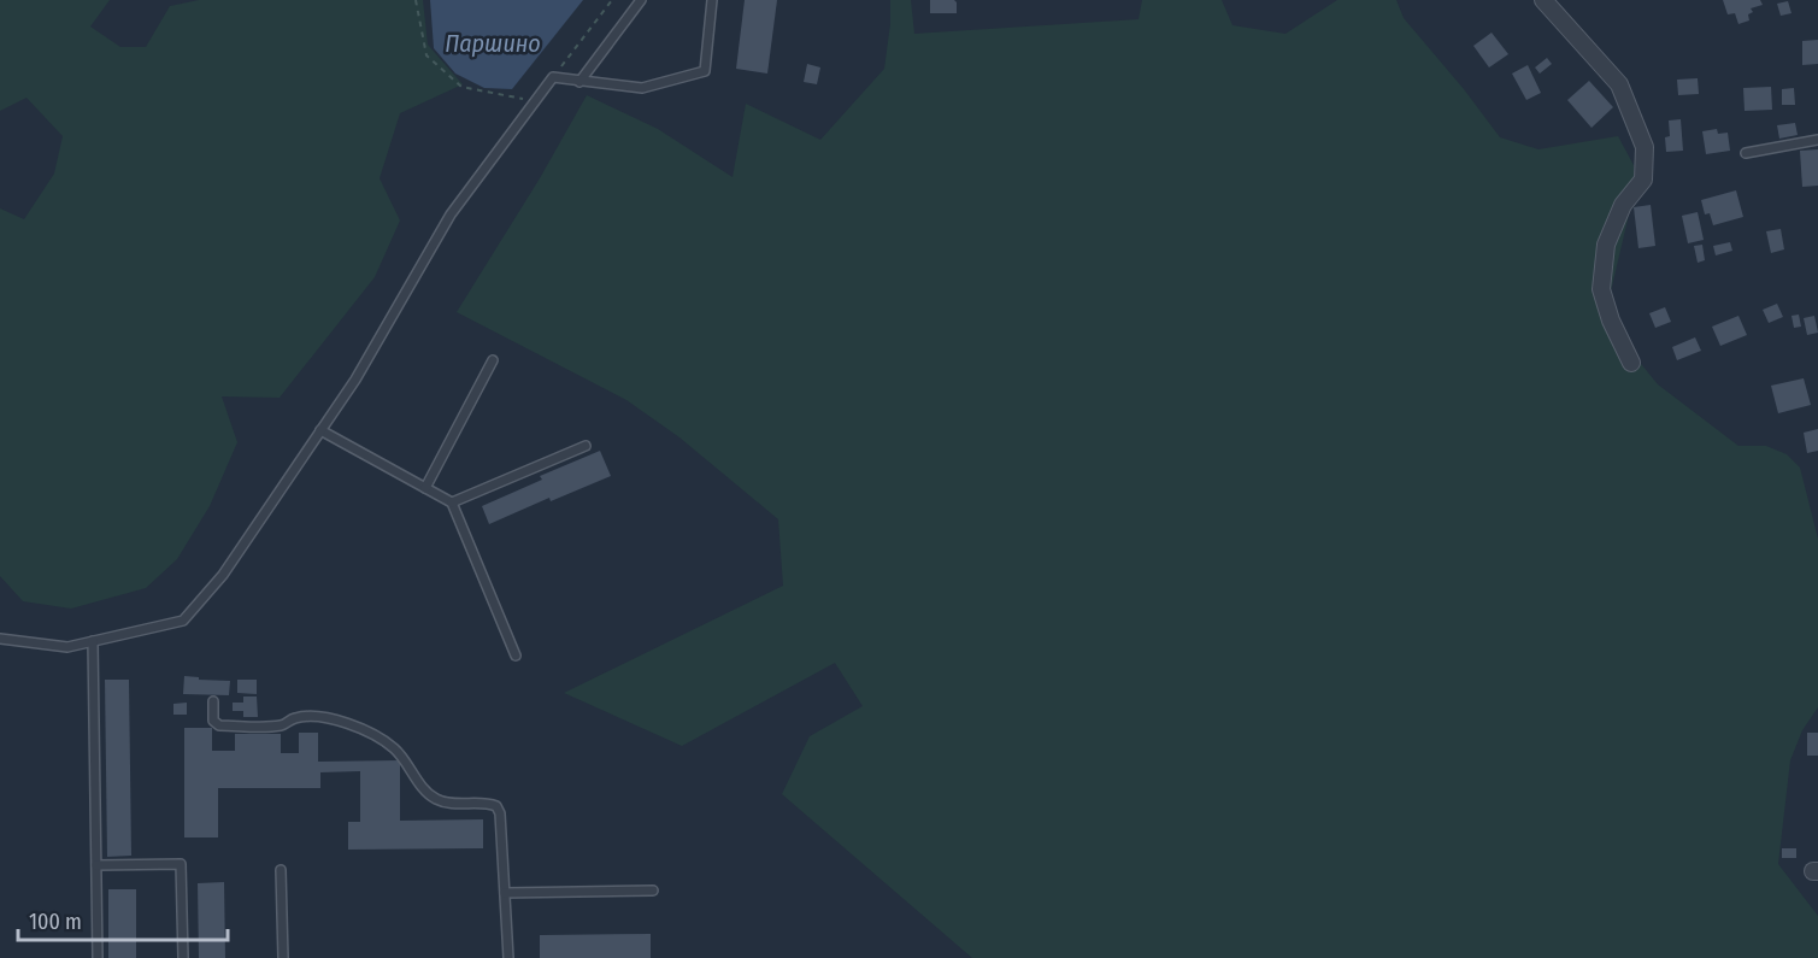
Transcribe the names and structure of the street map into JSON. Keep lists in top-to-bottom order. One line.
{"water":["Паршино"],"scale_bar":"100 m"}
